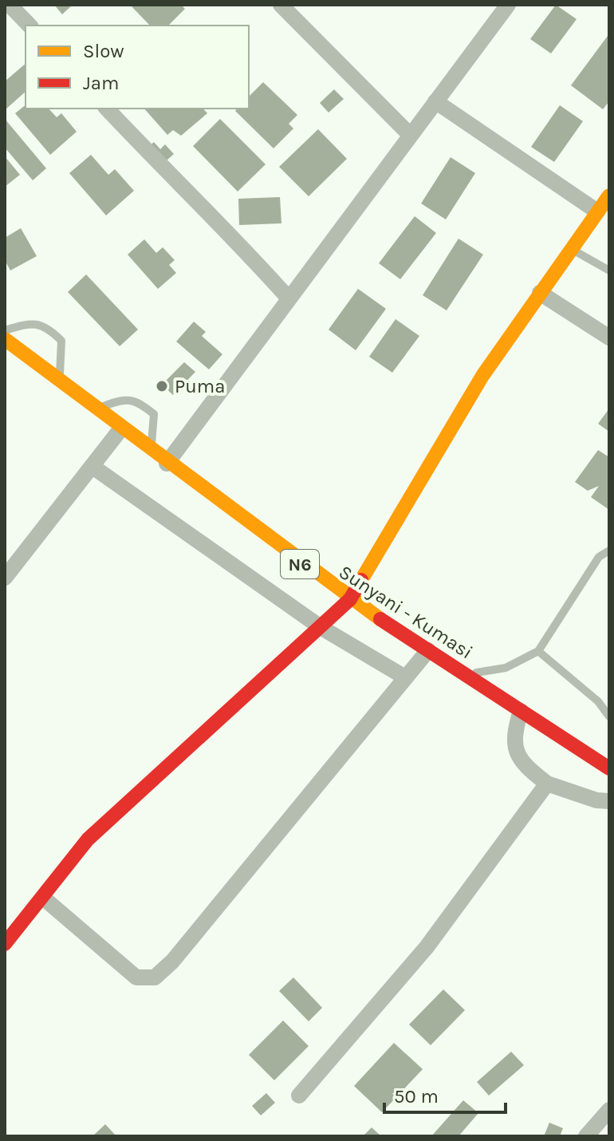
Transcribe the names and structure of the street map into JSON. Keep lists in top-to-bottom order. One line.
{"streets":{"street":["N6","Sunyani - Kumasi"]},"places":["Puma"],"legend":["Slow","Jam"],"scale_bar":"50 m"}
